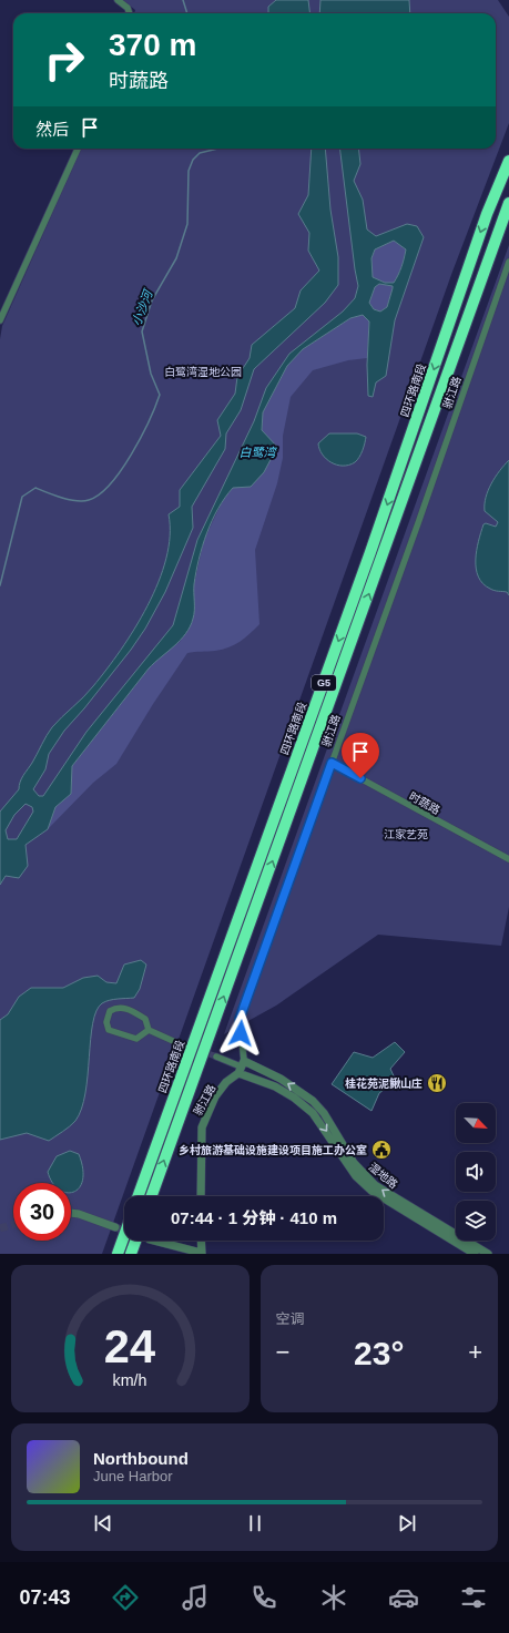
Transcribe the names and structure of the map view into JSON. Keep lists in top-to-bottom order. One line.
{"streets":{"highway":["四环路南段","G5"],"street":["驸江路","时蔬路","湿地路"]},"crossings":[["驸江路","时蔬路"],["驸江路","湿地路"]],"water":["小沙河","白鹭湾"],"parks":["白鹭湾湿地公园","江家艺苑"],"places":{"restaurant":["桂花苑泥鳅山庄"],"public building":["乡村旅游基础设施建设项目施工办公室"]},"north":"bottom right","page":{"turn":["370 m","时蔬路"],"then":"然后","limit":"30","trip":"07:44 · 1 分钟 · 410 m","tile":"空调","heat":["−","23°","+"],"song":["Northbound","June Harbor"],"tabs":"07:43","gauge":["24","km/h"]}}
